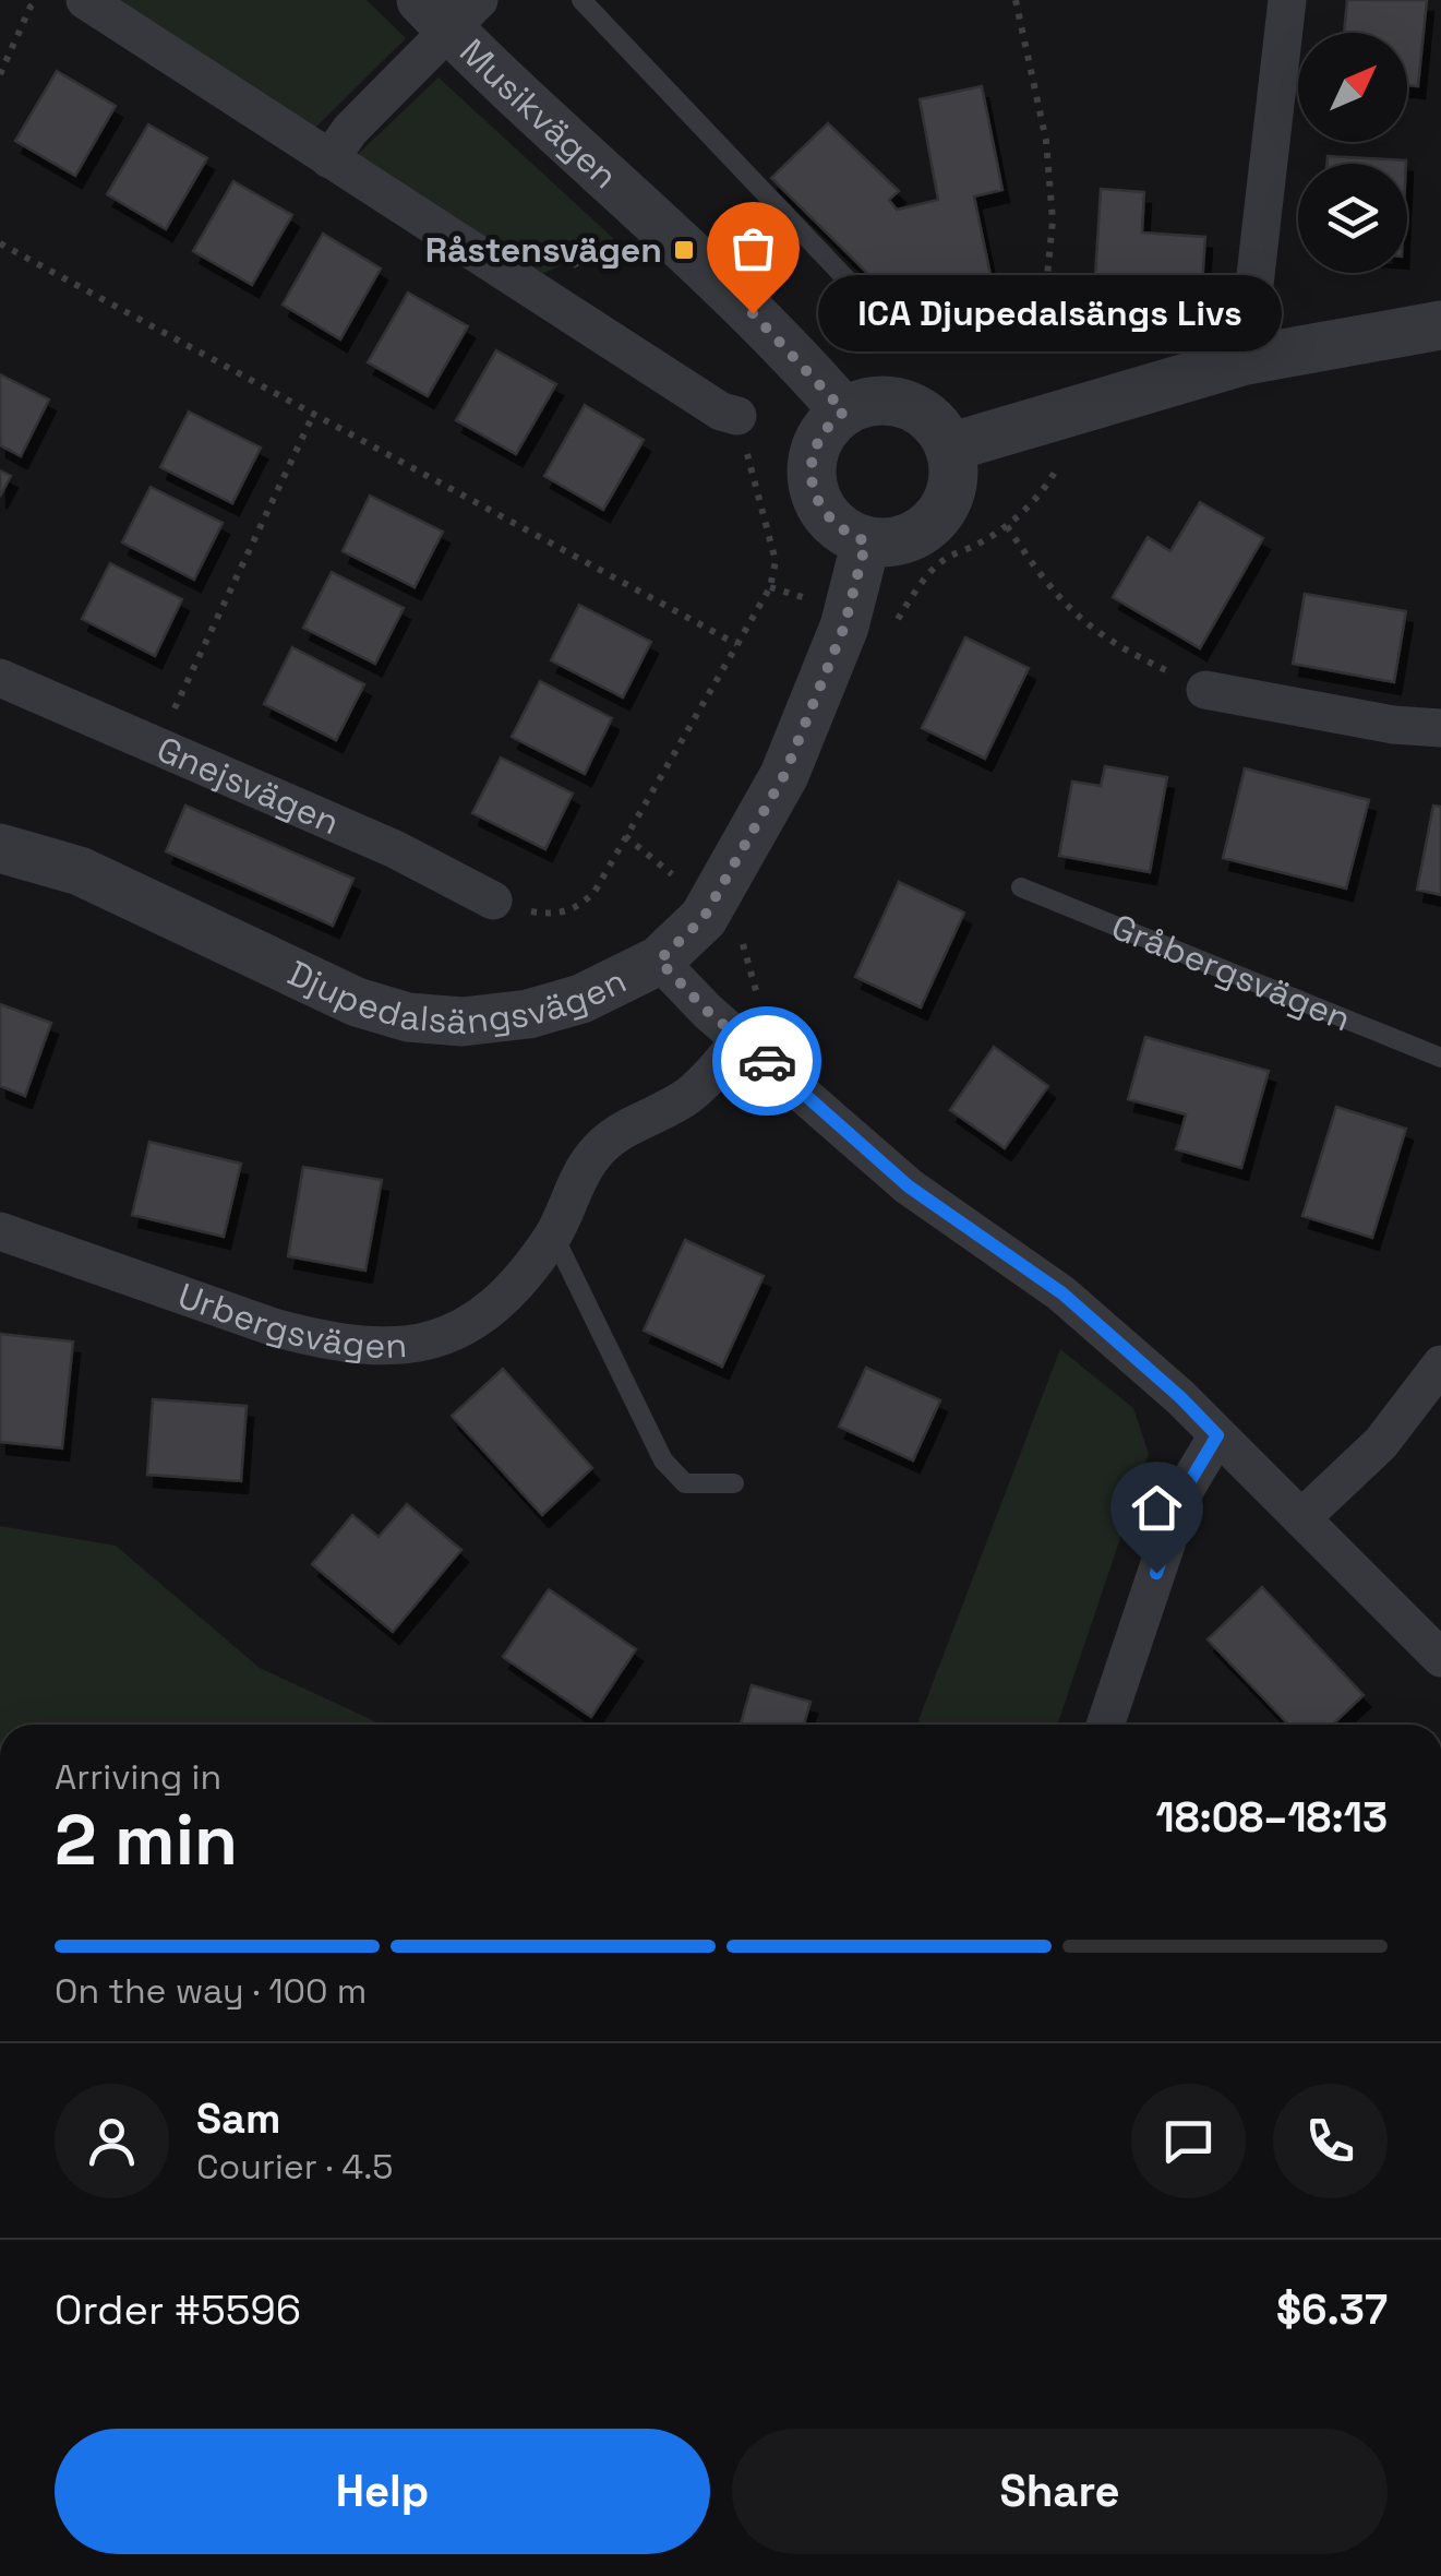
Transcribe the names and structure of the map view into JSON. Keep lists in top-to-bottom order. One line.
{"streets":{"street":["Musikvägen","Gnejsvägen","Djupedalsängsvägen","Urbergsvägen"],"lane":["Gråbergsvägen"]},"crossings":[["Musikvägen","Djupedalsängsvägen"]],"places":{"transit":["Råstensvägen"],"other":["ICA Djupedalsängs Livs"]},"north":"top right","page":{"bubble":"ICA Djupedalsängs Livs","heading":["2 min","Arriving in","18:08–18:13"],"panel":["Sam","Courier · 4.5","Order #5596","$6.37"],"bar":"On the way · 100 m","buttons":["Help","Share"]}}
